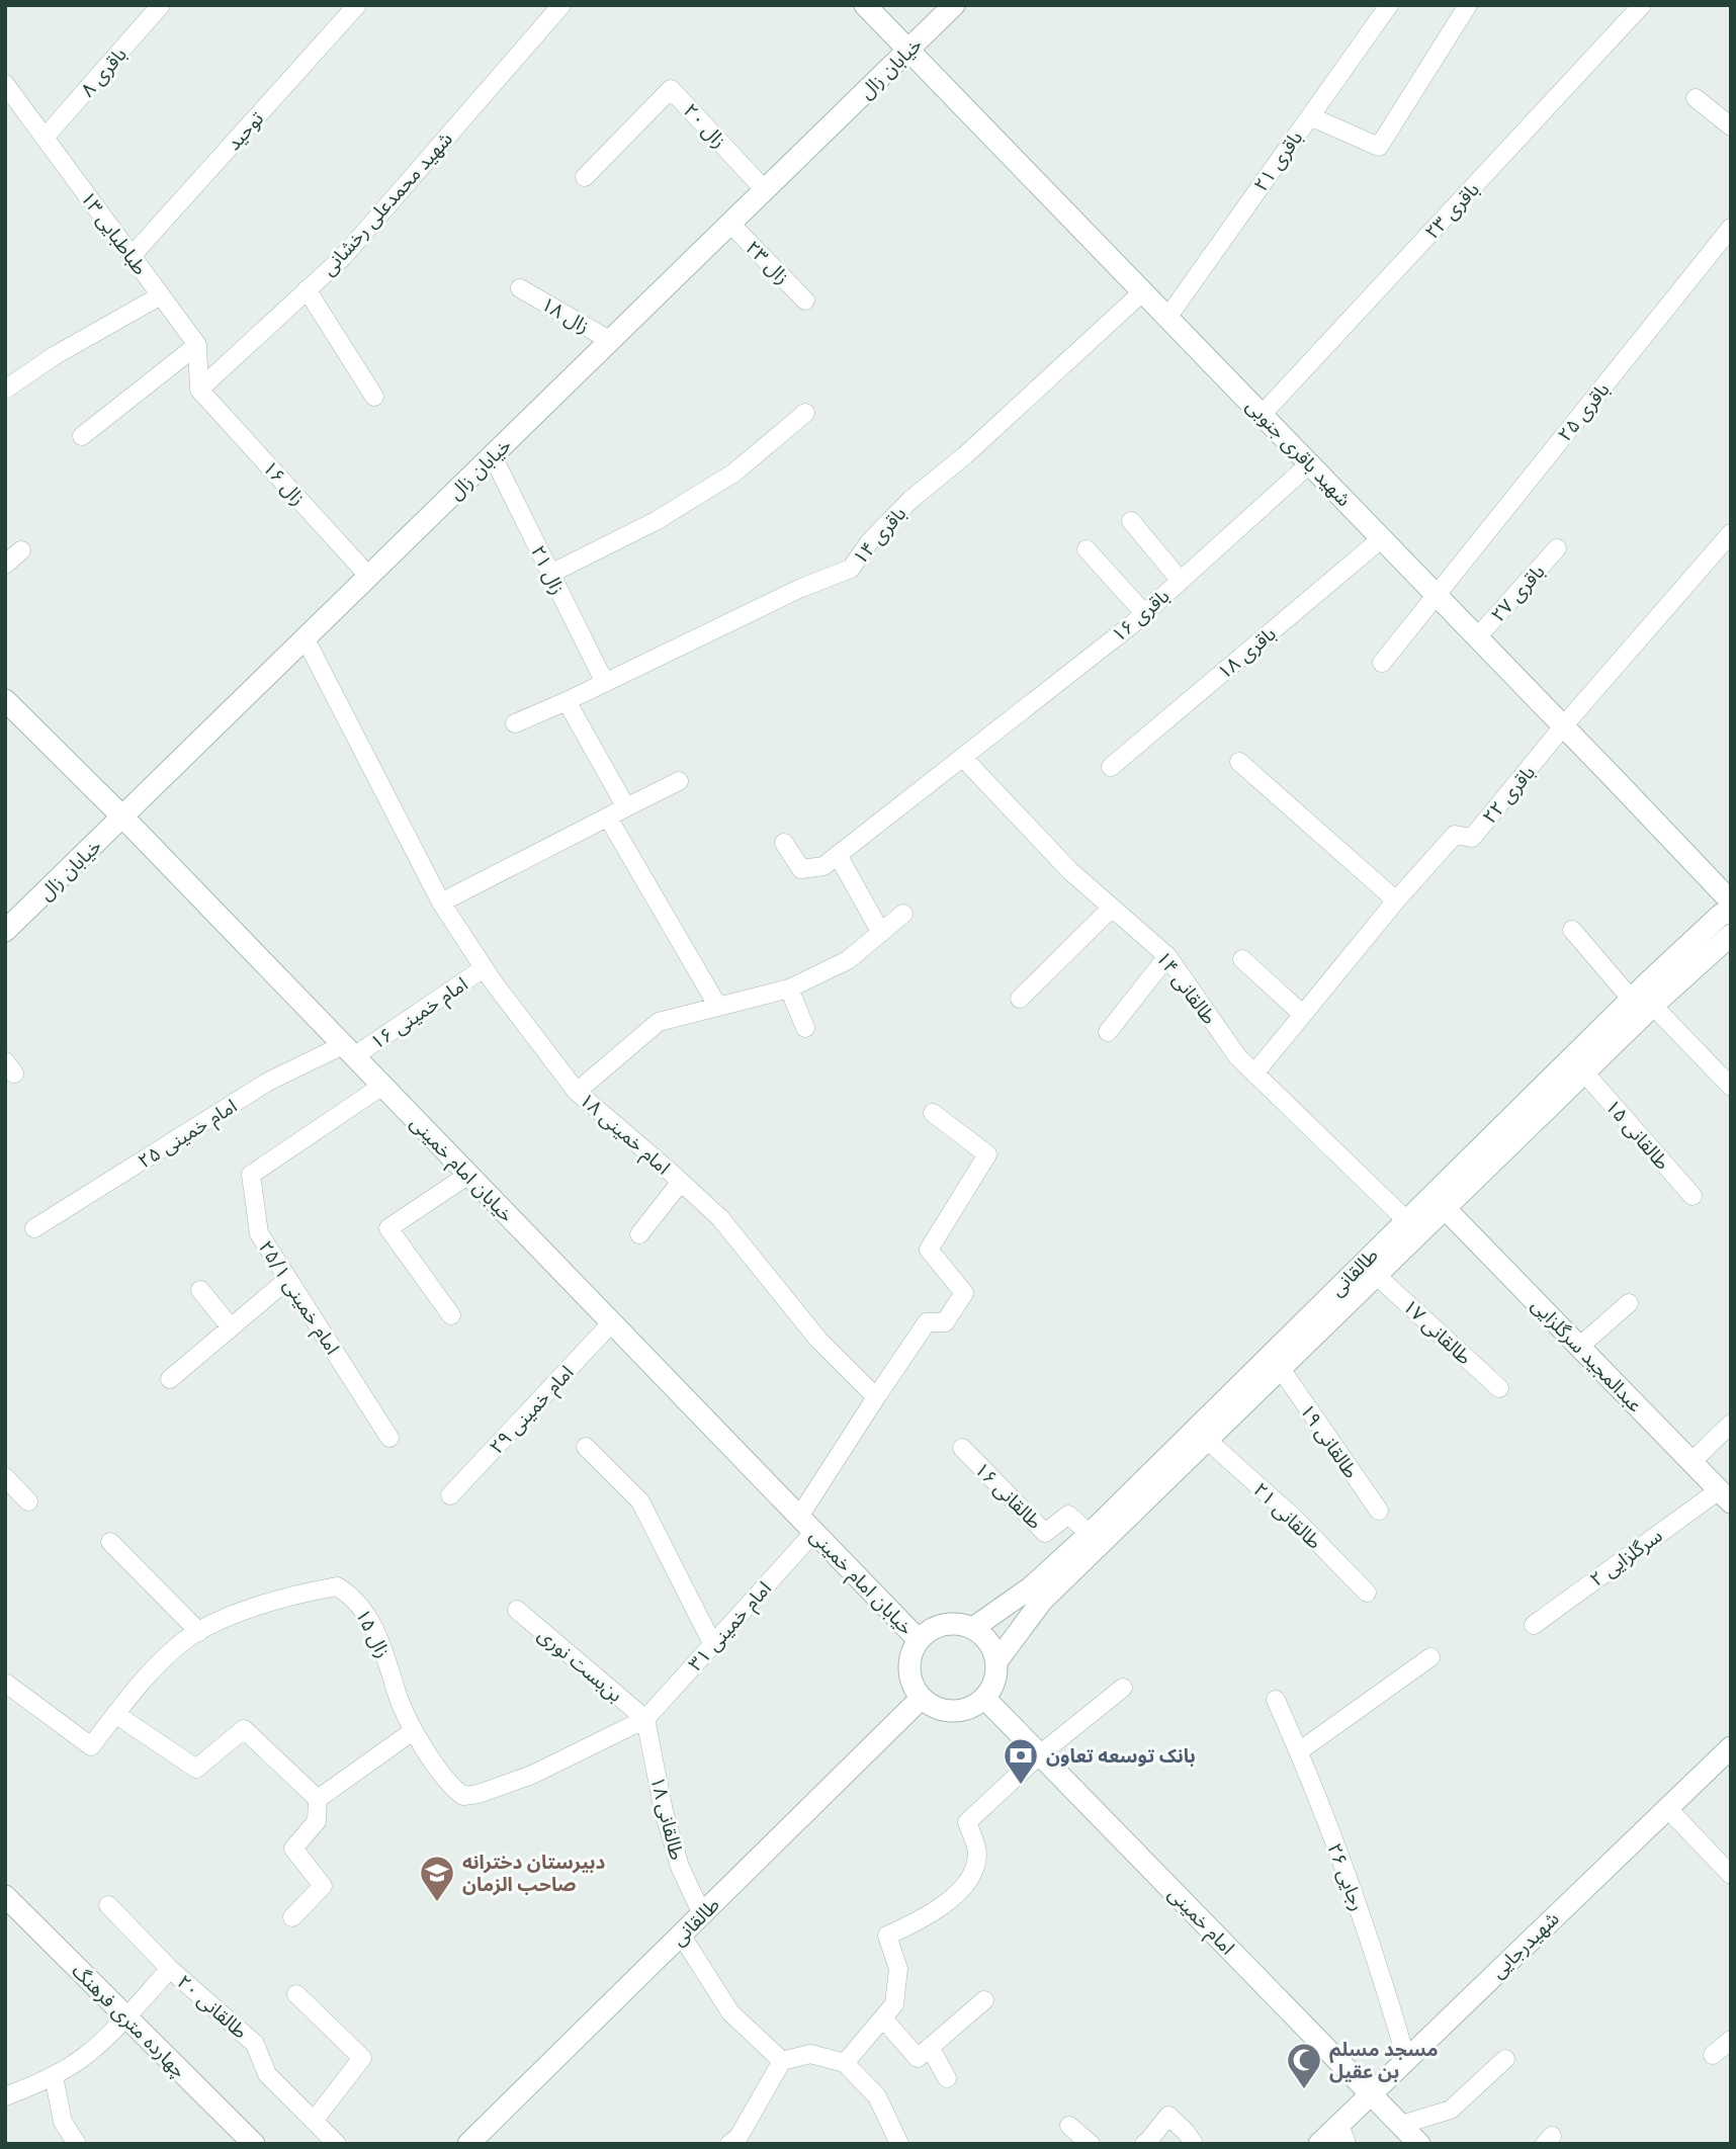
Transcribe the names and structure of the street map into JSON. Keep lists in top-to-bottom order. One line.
{"streets":{"main road":["خیابان زال","شهید باقری جنوبی","خیابان امام خمینی","طالقانی","عبدالمجید سرگلزایی","امام خمینی","شهیدرجایی","چهارده متری فرهنگ"],"street":["باقری ۸","زال ۲۰","توحید","باقری ۲۱","شهید محمدعلی رخشانی","باقری ۲۳","طباطبایی ۱۳","زال ۲۳","زال ۱۸","باقری ۲۵","زال ۱۶","باقری ۱۴","زال ۲۱","باقری ۲۷","باقری ۱۶","باقری ۱۸","باقری ۲۲","طالقانی ۱۴","امام خمینی ۱۶","امام خمینی ۲۵","امام خمینی ۱۸","طالقانی ۱۵","امام خمینی ۲۵/۱","طالقانی ۱۷","امام خمینی ۲۹","طالقانی ۱۹","طالقانی ۱۶","طالقانی ۲۱","سرگلزایی ۲","امام خمینی ۳۱","زال ۱۵","بن‌بست نوری","طالقانی ۱۸","رجایی ۲۶","طالقانی ۲۰"]},"crossings":[["خیابان زال","زال ۲۰"],["خیابان زال","زال ۲۳"],["خیابان زال","زال ۱۸"],["خیابان زال","شهید باقری جنوبی"],["خیابان زال","زال ۱۶"],["خیابان زال","زال ۲۱"],["خیابان زال","امام خمینی ۱۸"],["خیابان زال","خیابان امام خمینی"],["باقری ۸","طباطبایی ۱۳"],["توحید","طباطبایی ۱۳"],["باقری ۲۱","شهید باقری جنوبی"],["شهید محمدعلی رخشانی","زال ۱۶"],["باقری ۲۳","شهید باقری جنوبی"],["باقری ۲۵","شهید باقری جنوبی"],["شهید باقری جنوبی","باقری ۱۴"],["شهید باقری جنوبی","باقری ۲۷"],["شهید باقری جنوبی","باقری ۱۶"],["شهید باقری جنوبی","باقری ۱۸"],["شهید باقری جنوبی","باقری ۲۲"],["باقری ۱۴","زال ۲۱"],["باقری ۱۶","طالقانی ۱۴"],["باقری ۲۲","طالقانی ۱۴"],["طالقانی ۱۴","طالقانی"],["امام خمینی ۱۶","امام خمینی ۲۵"],["امام خمینی ۱۶","امام خمینی ۱۸"],["امام خمینی ۱۶","خیابان امام خمینی"],["امام خمینی ۲۵","خیابان امام خمینی"],["طالقانی ۱۵","طالقانی"],["خیابان امام خمینی","طالقانی"],["خیابان امام خمینی","امام خمینی ۲۵/۱"],["خیابان امام خمینی","امام خمینی ۲۹"],["خیابان امام خمینی","امام خمینی ۳۱"],["خیابان امام خمینی","امام خمینی"],["طالقانی","طالقانی ۱۷"],["طالقانی","عبدالمجید سرگلزایی"],["طالقانی","طالقانی ۱۹"],["طالقانی","طالقانی ۱۶"],["طالقانی","طالقانی ۲۱"],["طالقانی","طالقانی ۱۸"],["طالقانی","امام خمینی"],["عبدالمجید سرگلزایی","سرگلزایی ۲"],["امام خمینی ۳۱","زال ۱۵"],["امام خمینی ۳۱","بن‌بست نوری"],["امام خمینی ۳۱","طالقانی ۱۸"],["زال ۱۵","بن‌بست نوری"],["زال ۱۵","طالقانی ۱۸"],["بن‌بست نوری","طالقانی ۱۸"],["رجایی ۲۶","شهیدرجایی"],["امام خمینی","شهیدرجایی"]],"places":{"bank":["بانک توسعه تعاون"],"school or university":["دبیرستان دخترانه صاحب الزمان"],"mosque":["مسجد مسلم بن عقیل"]}}
